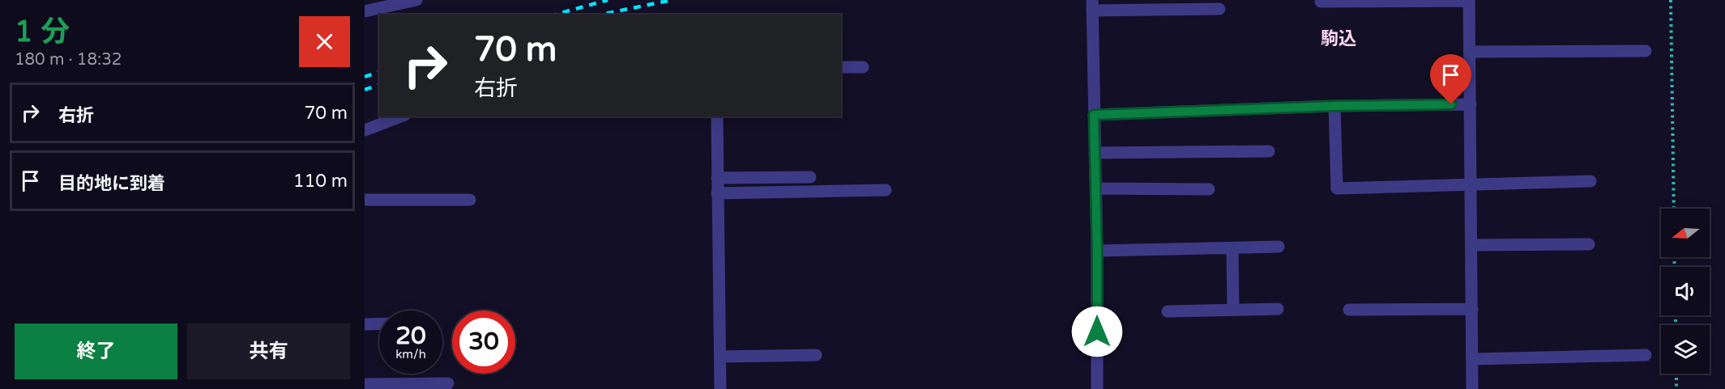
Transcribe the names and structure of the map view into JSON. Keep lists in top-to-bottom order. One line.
{"districts":["駒込"],"north":"left","page":{"heading":["1 分","180 m · 18:32"],"turn":["70 m","右折"],"list":[{"name":"右折","value":"70 m"},{"name":"目的地に到着","value":"110 m"}],"speed":"20 km/h","limit":"30","buttons":["終了","共有"]}}
